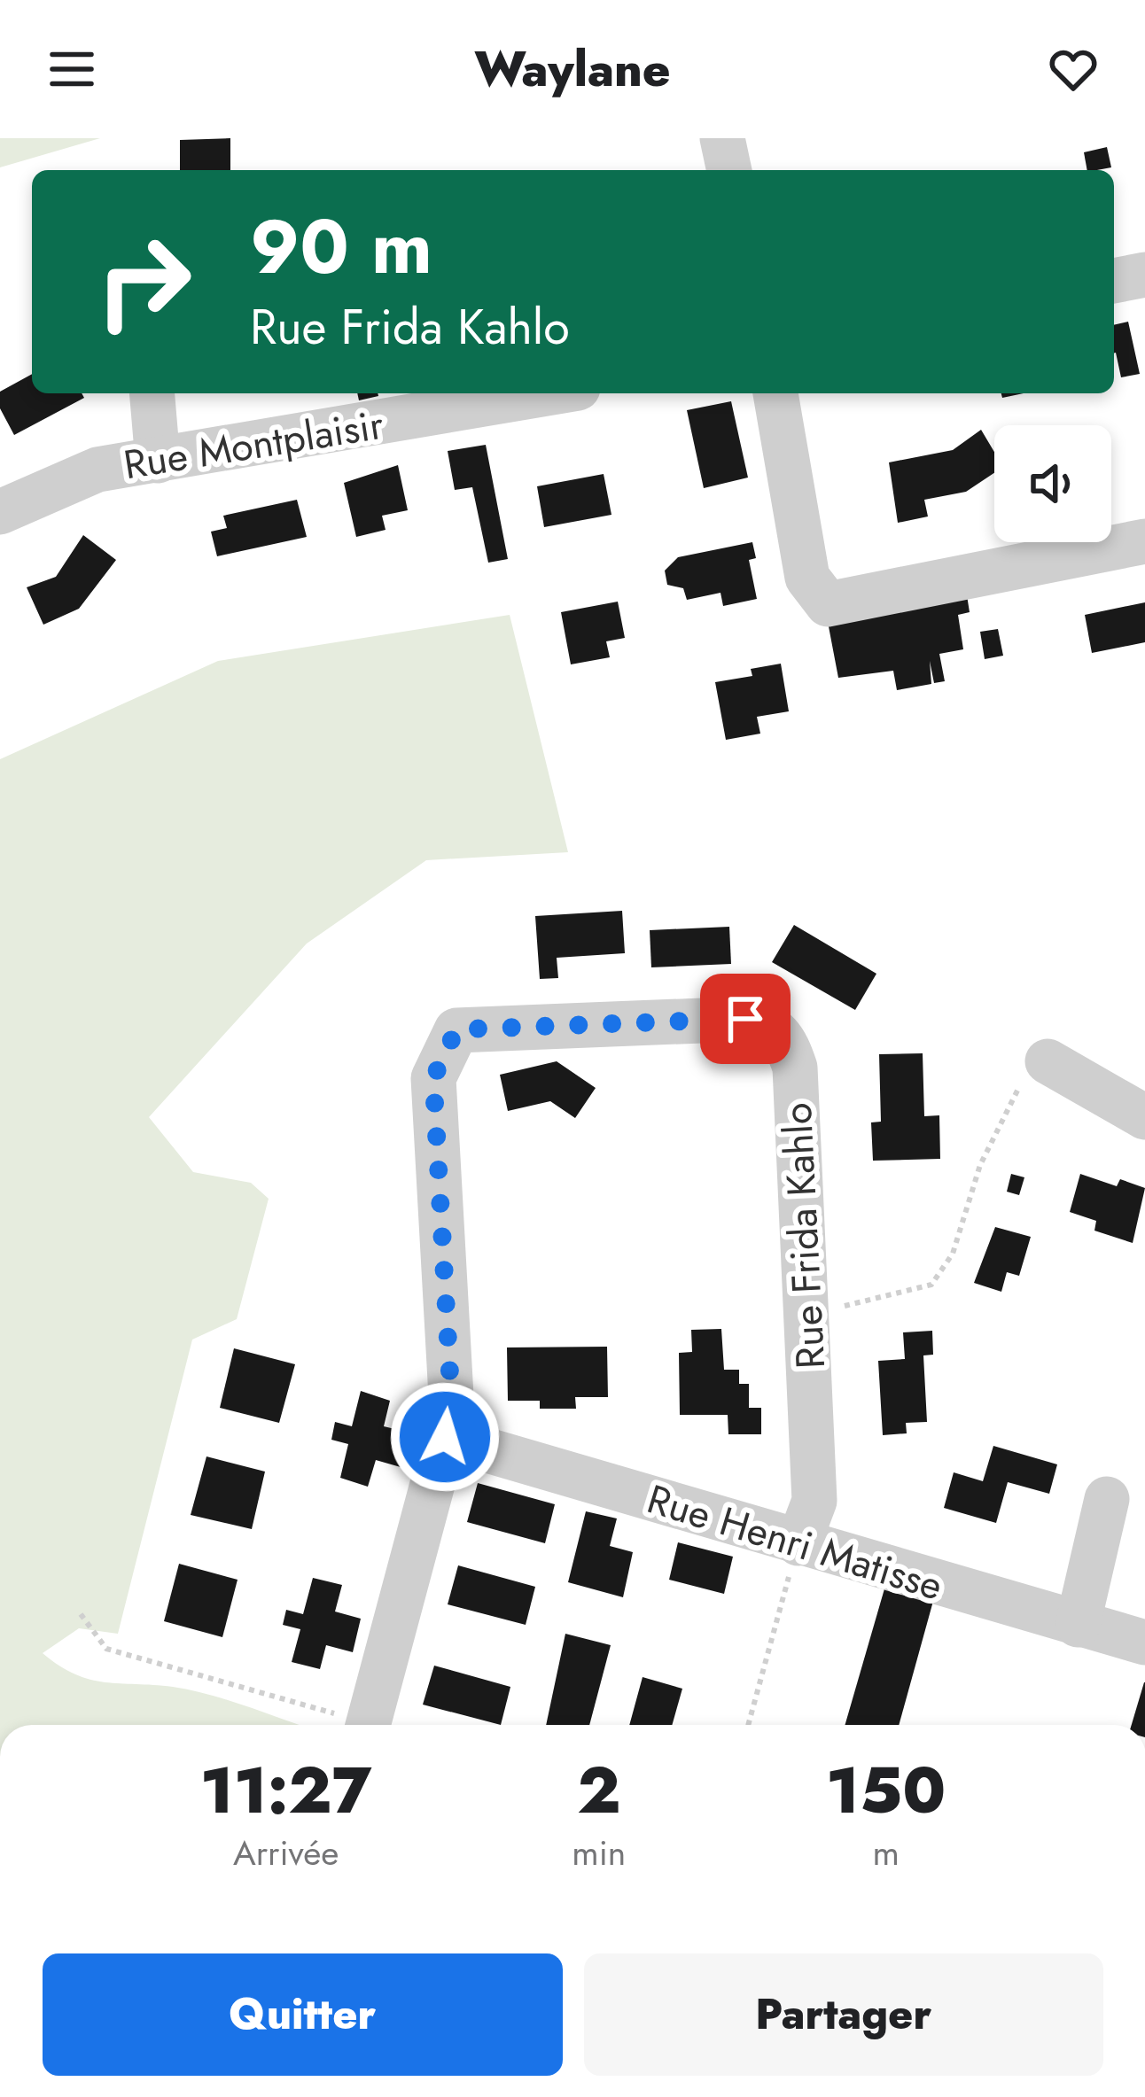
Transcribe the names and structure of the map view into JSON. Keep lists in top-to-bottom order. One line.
{"streets":{"street":["Rue Montplaisir","Rue Frida Kahlo","Rue Henri Matisse"]},"crossings":[["Rue Frida Kahlo","Rue Henri Matisse"]],"page":{"header":"Waylane","turn":["90 m","Rue Frida Kahlo"],"eta":["11:27","Arrivée","2","min","150","m"],"buttons":["Quitter","Partager"]}}
